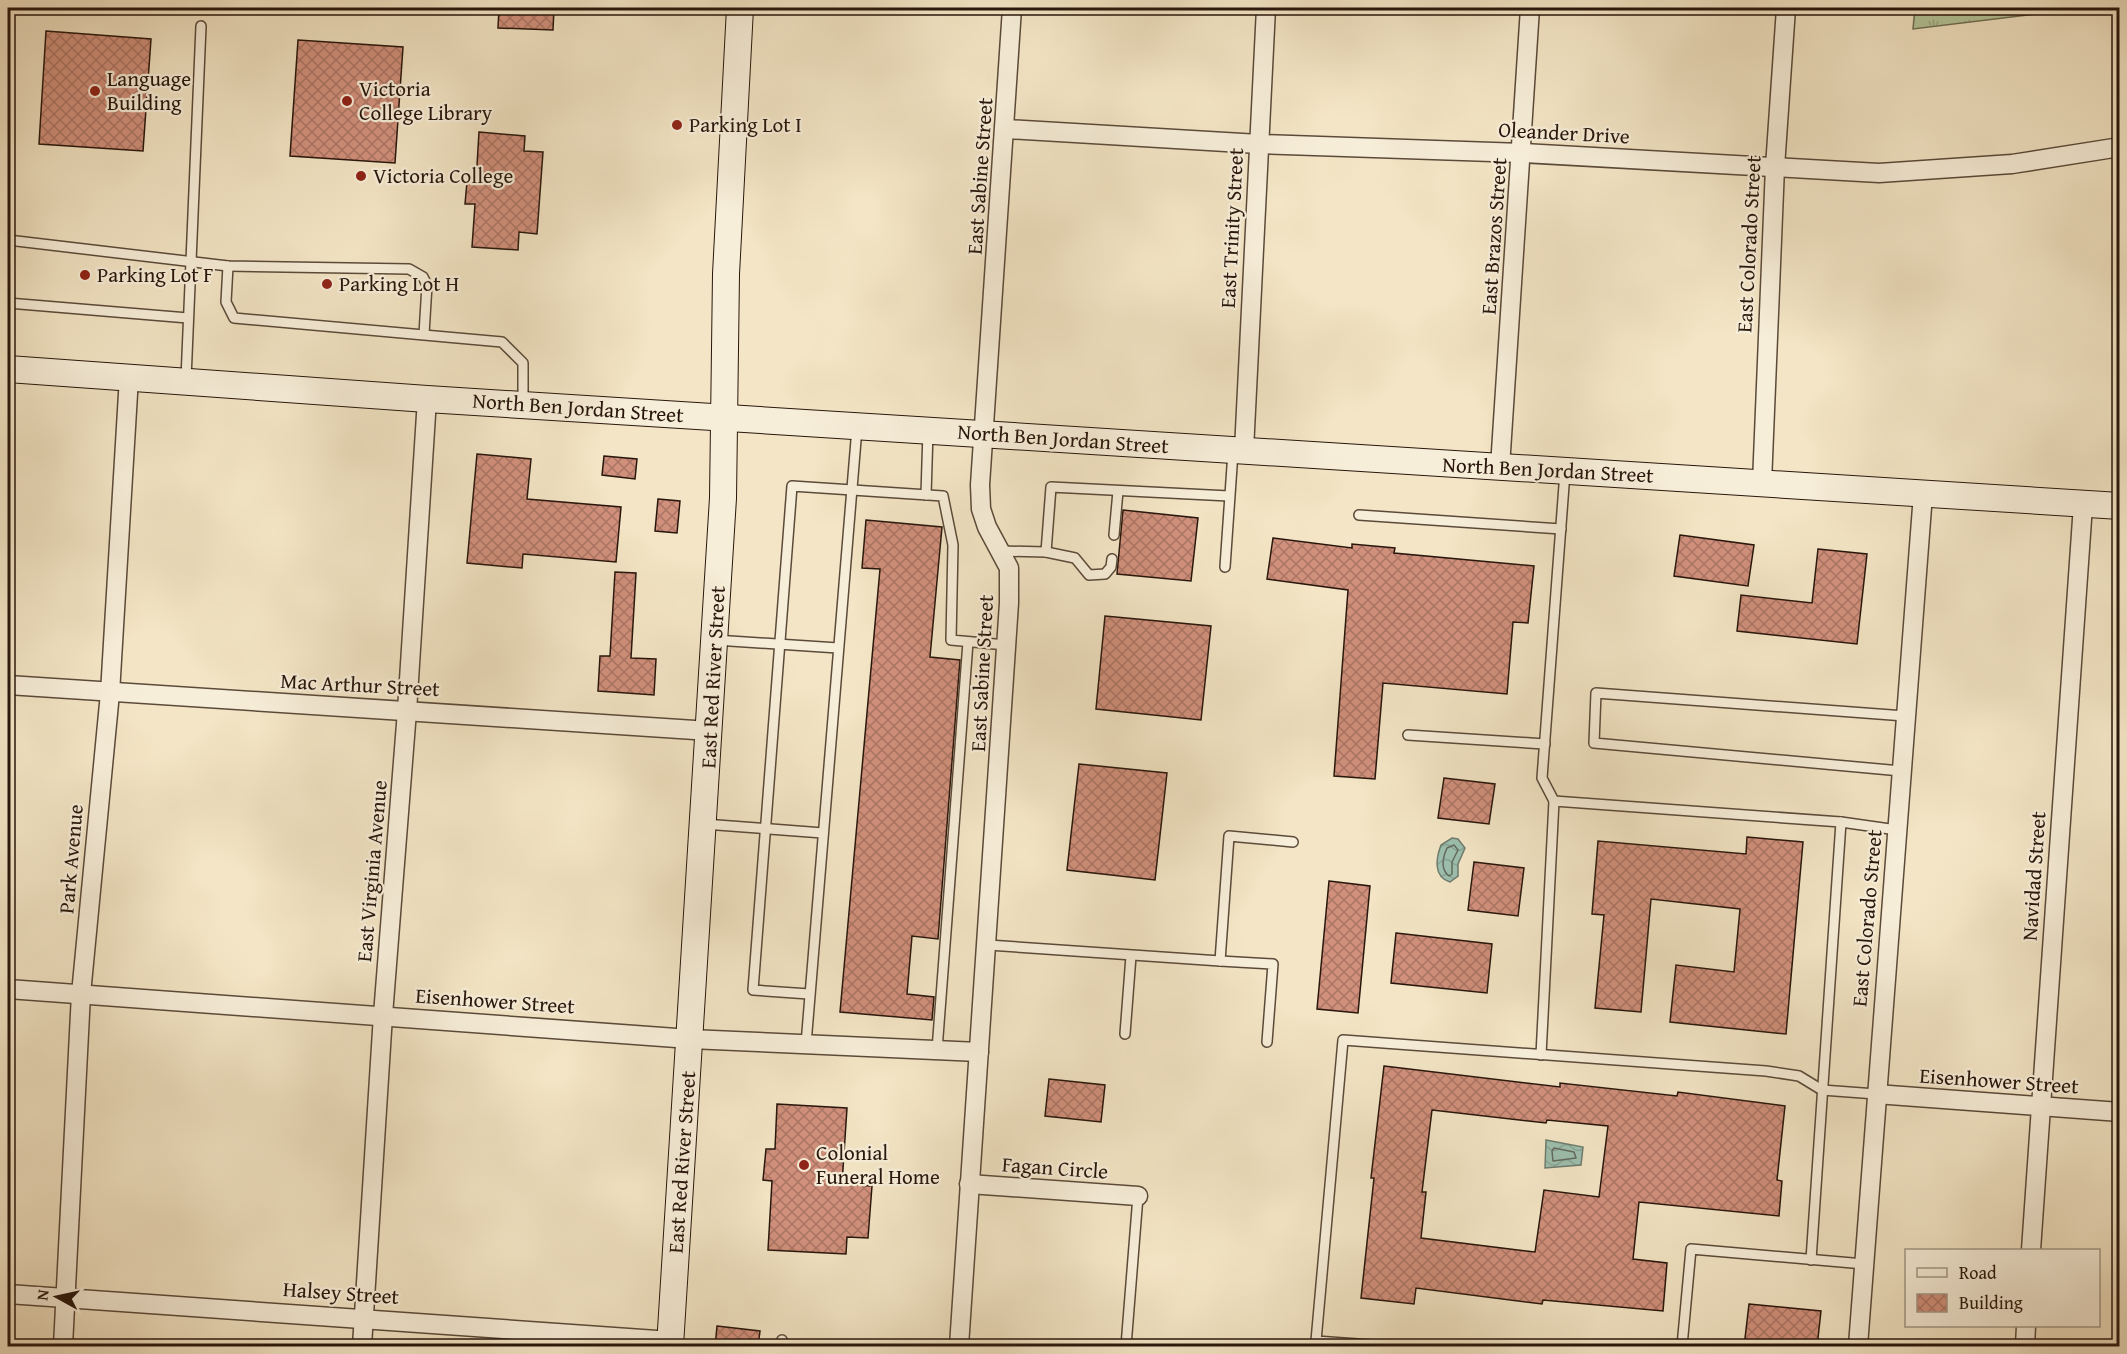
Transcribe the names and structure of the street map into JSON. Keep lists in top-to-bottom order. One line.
{"streets":{"street":["Oleander Drive","East Sabine Street","East Trinity Street","East Brazos Street","East Colorado Street","North Ben Jordan Street","East Red River Street","Mac Arthur Street","Park Avenue","East Virginia Avenue","Navidad Street","Eisenhower Street","Fagan Circle","Halsey Street"]},"crossings":[["Oleander Drive","East Sabine Street"],["Oleander Drive","East Trinity Street"],["Oleander Drive","East Brazos Street"],["Oleander Drive","East Colorado Street"],["East Sabine Street","North Ben Jordan Street"],["East Sabine Street","Eisenhower Street"],["East Sabine Street","Fagan Circle"],["East Trinity Street","North Ben Jordan Street"],["East Brazos Street","North Ben Jordan Street"],["East Colorado Street","North Ben Jordan Street"],["East Colorado Street","Eisenhower Street"],["North Ben Jordan Street","East Red River Street"],["North Ben Jordan Street","Park Avenue"],["North Ben Jordan Street","East Virginia Avenue"],["North Ben Jordan Street","Navidad Street"],["East Red River Street","Mac Arthur Street"],["East Red River Street","Eisenhower Street"],["East Red River Street","Halsey Street"],["Mac Arthur Street","Park Avenue"],["Mac Arthur Street","East Virginia Avenue"],["Park Avenue","Eisenhower Street"],["Park Avenue","Halsey Street"],["East Virginia Avenue","Eisenhower Street"],["East Virginia Avenue","Halsey Street"],["Navidad Street","Eisenhower Street"]],"places":["Language Building","Victoria College Library","Parking Lot I","Victoria College","Parking Lot F","Parking Lot H","Colonial Funeral Home"],"legend":["Road","Building"],"north":"left"}
